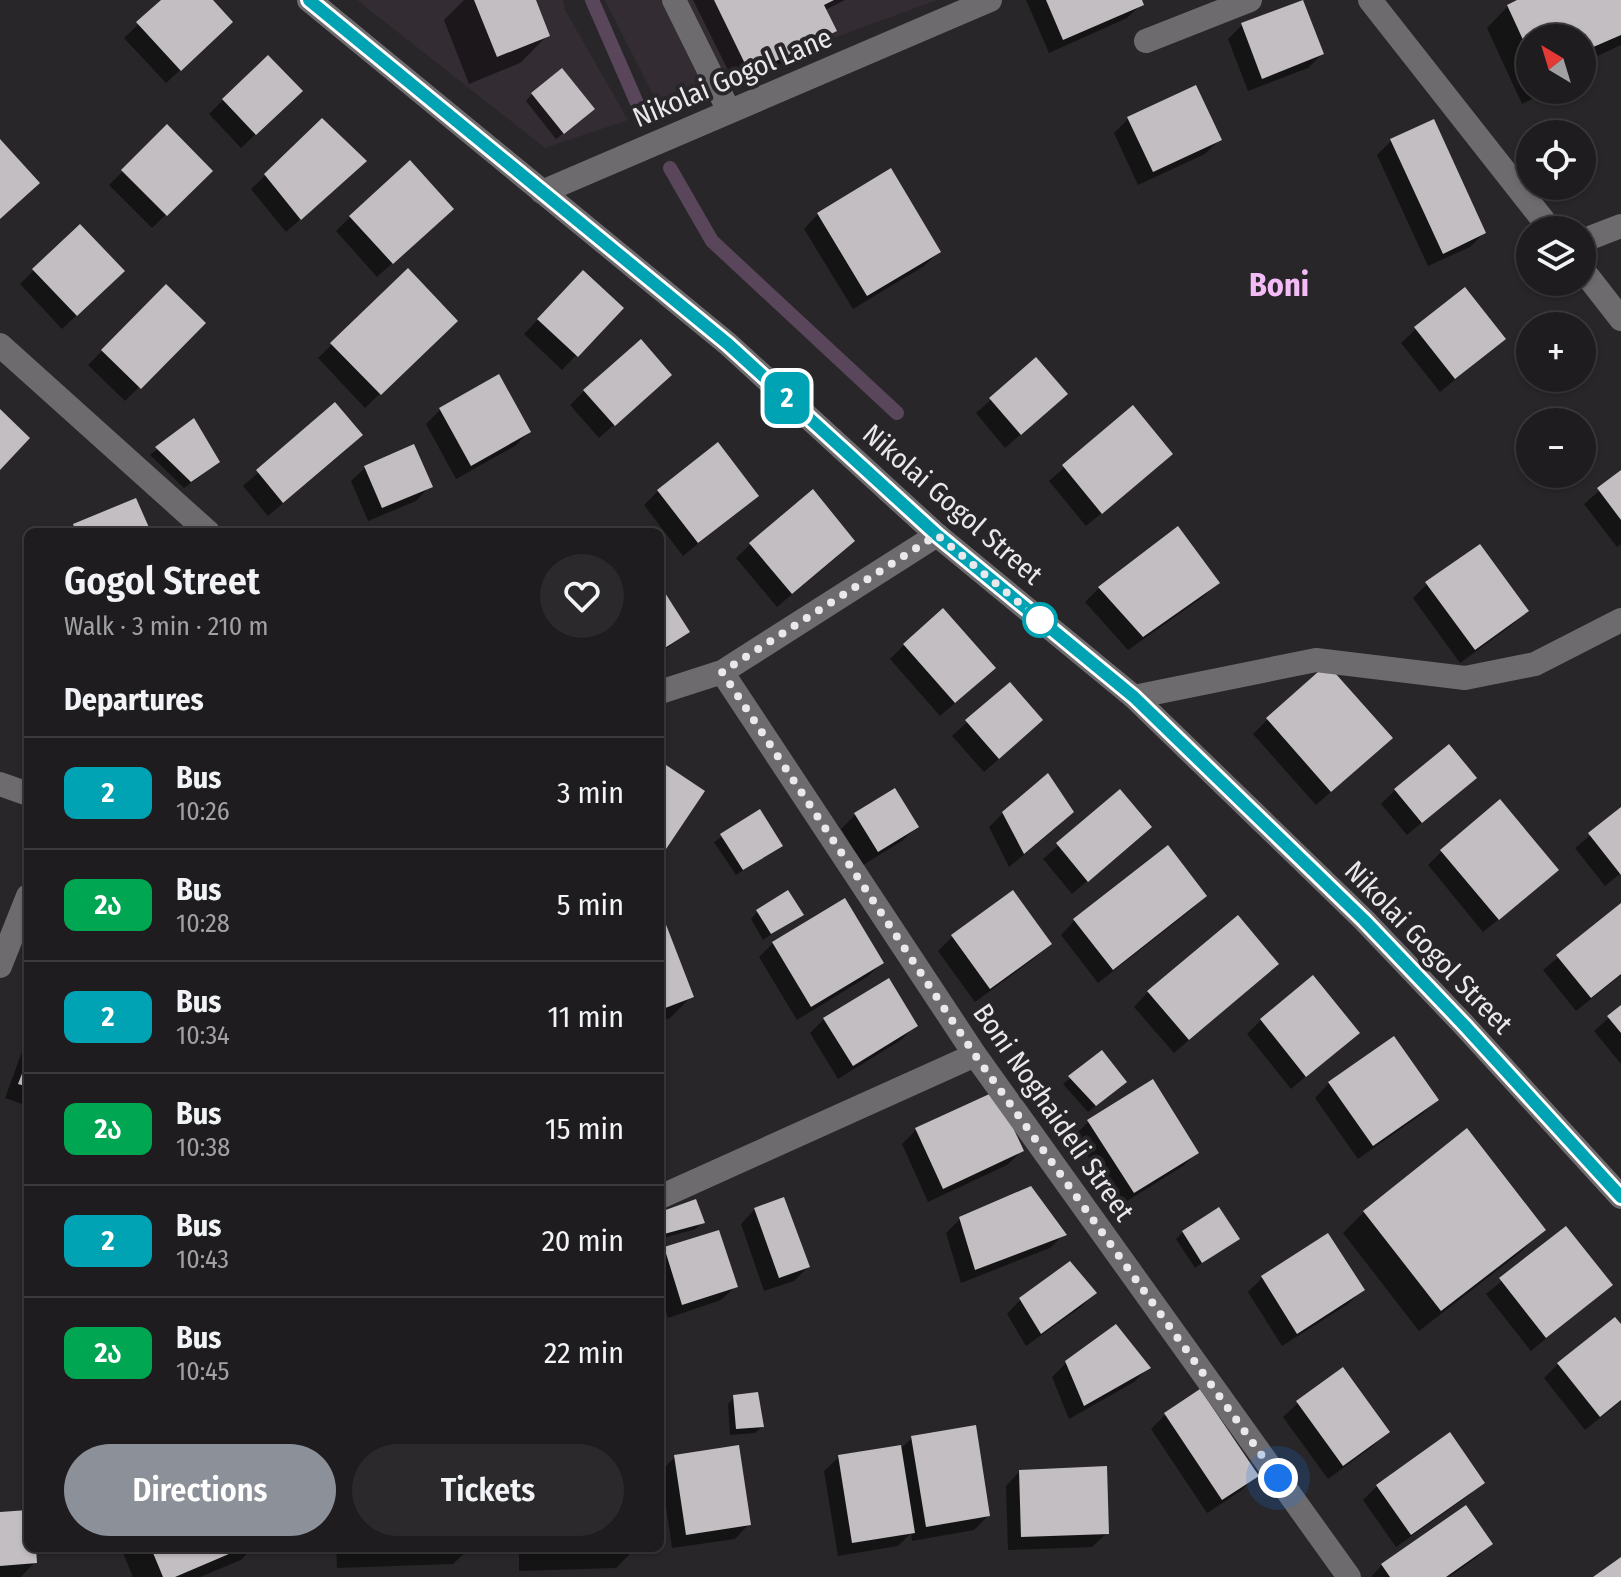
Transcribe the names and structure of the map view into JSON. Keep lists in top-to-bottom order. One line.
{"streets":{"street":["Nikolai Gogol Lane","Nikolai Gogol Street","Boni Noghaideli Street"]},"crossings":[["Nikolai Gogol Lane","Nikolai Gogol Street"]],"districts":["Boni"],"lines":["bus line 2"],"north":"top left","page":{"on_map":"2","map_buttons":["+","−"],"heading":[["Gogol Street","Walk · 3 min · 210 m"],"Departures"],"list":[{"mark":"2","name":"Bus","note":"10:26","value":"3 min"},{"mark":"2ა","name":"Bus","note":"10:28","value":"5 min"},{"mark":"2","name":"Bus","note":"10:34","value":"11 min"},{"mark":"2ა","name":"Bus","note":"10:38","value":"15 min"},{"mark":"2","name":"Bus","note":"10:43","value":"20 min"},{"mark":"2ა","name":"Bus","note":"10:45","value":"22 min"}],"buttons":["Directions","Tickets"]}}
